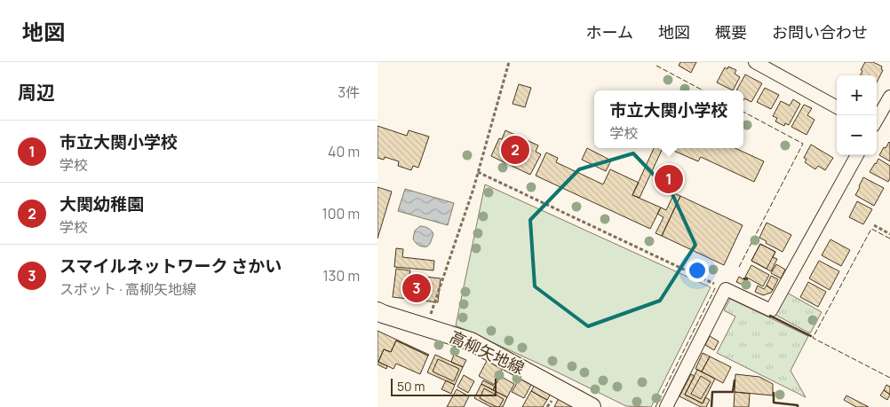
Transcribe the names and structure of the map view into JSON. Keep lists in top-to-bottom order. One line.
{"streets":{"main road":["高柳矢地線"]},"scale_bar":"50 m","page":{"header":"地図","nav":["ホーム","地図","概要","お問い合わせ"],"heading":["周辺","3件"],"map_buttons":["+","−"],"popup":["市立大関小学校","学校"],"list":[{"mark":"1","name":"市立大関小学校","note":"学校","value":"40 m"},{"mark":"2","name":"大関幼稚園","note":"学校","value":"100 m"},{"mark":"3","name":"スマイルネットワーク さかい","note":"スポット · 高柳矢地線","value":"130 m"}],"pins":["2","1","3"],"scale":"50 m"}}
